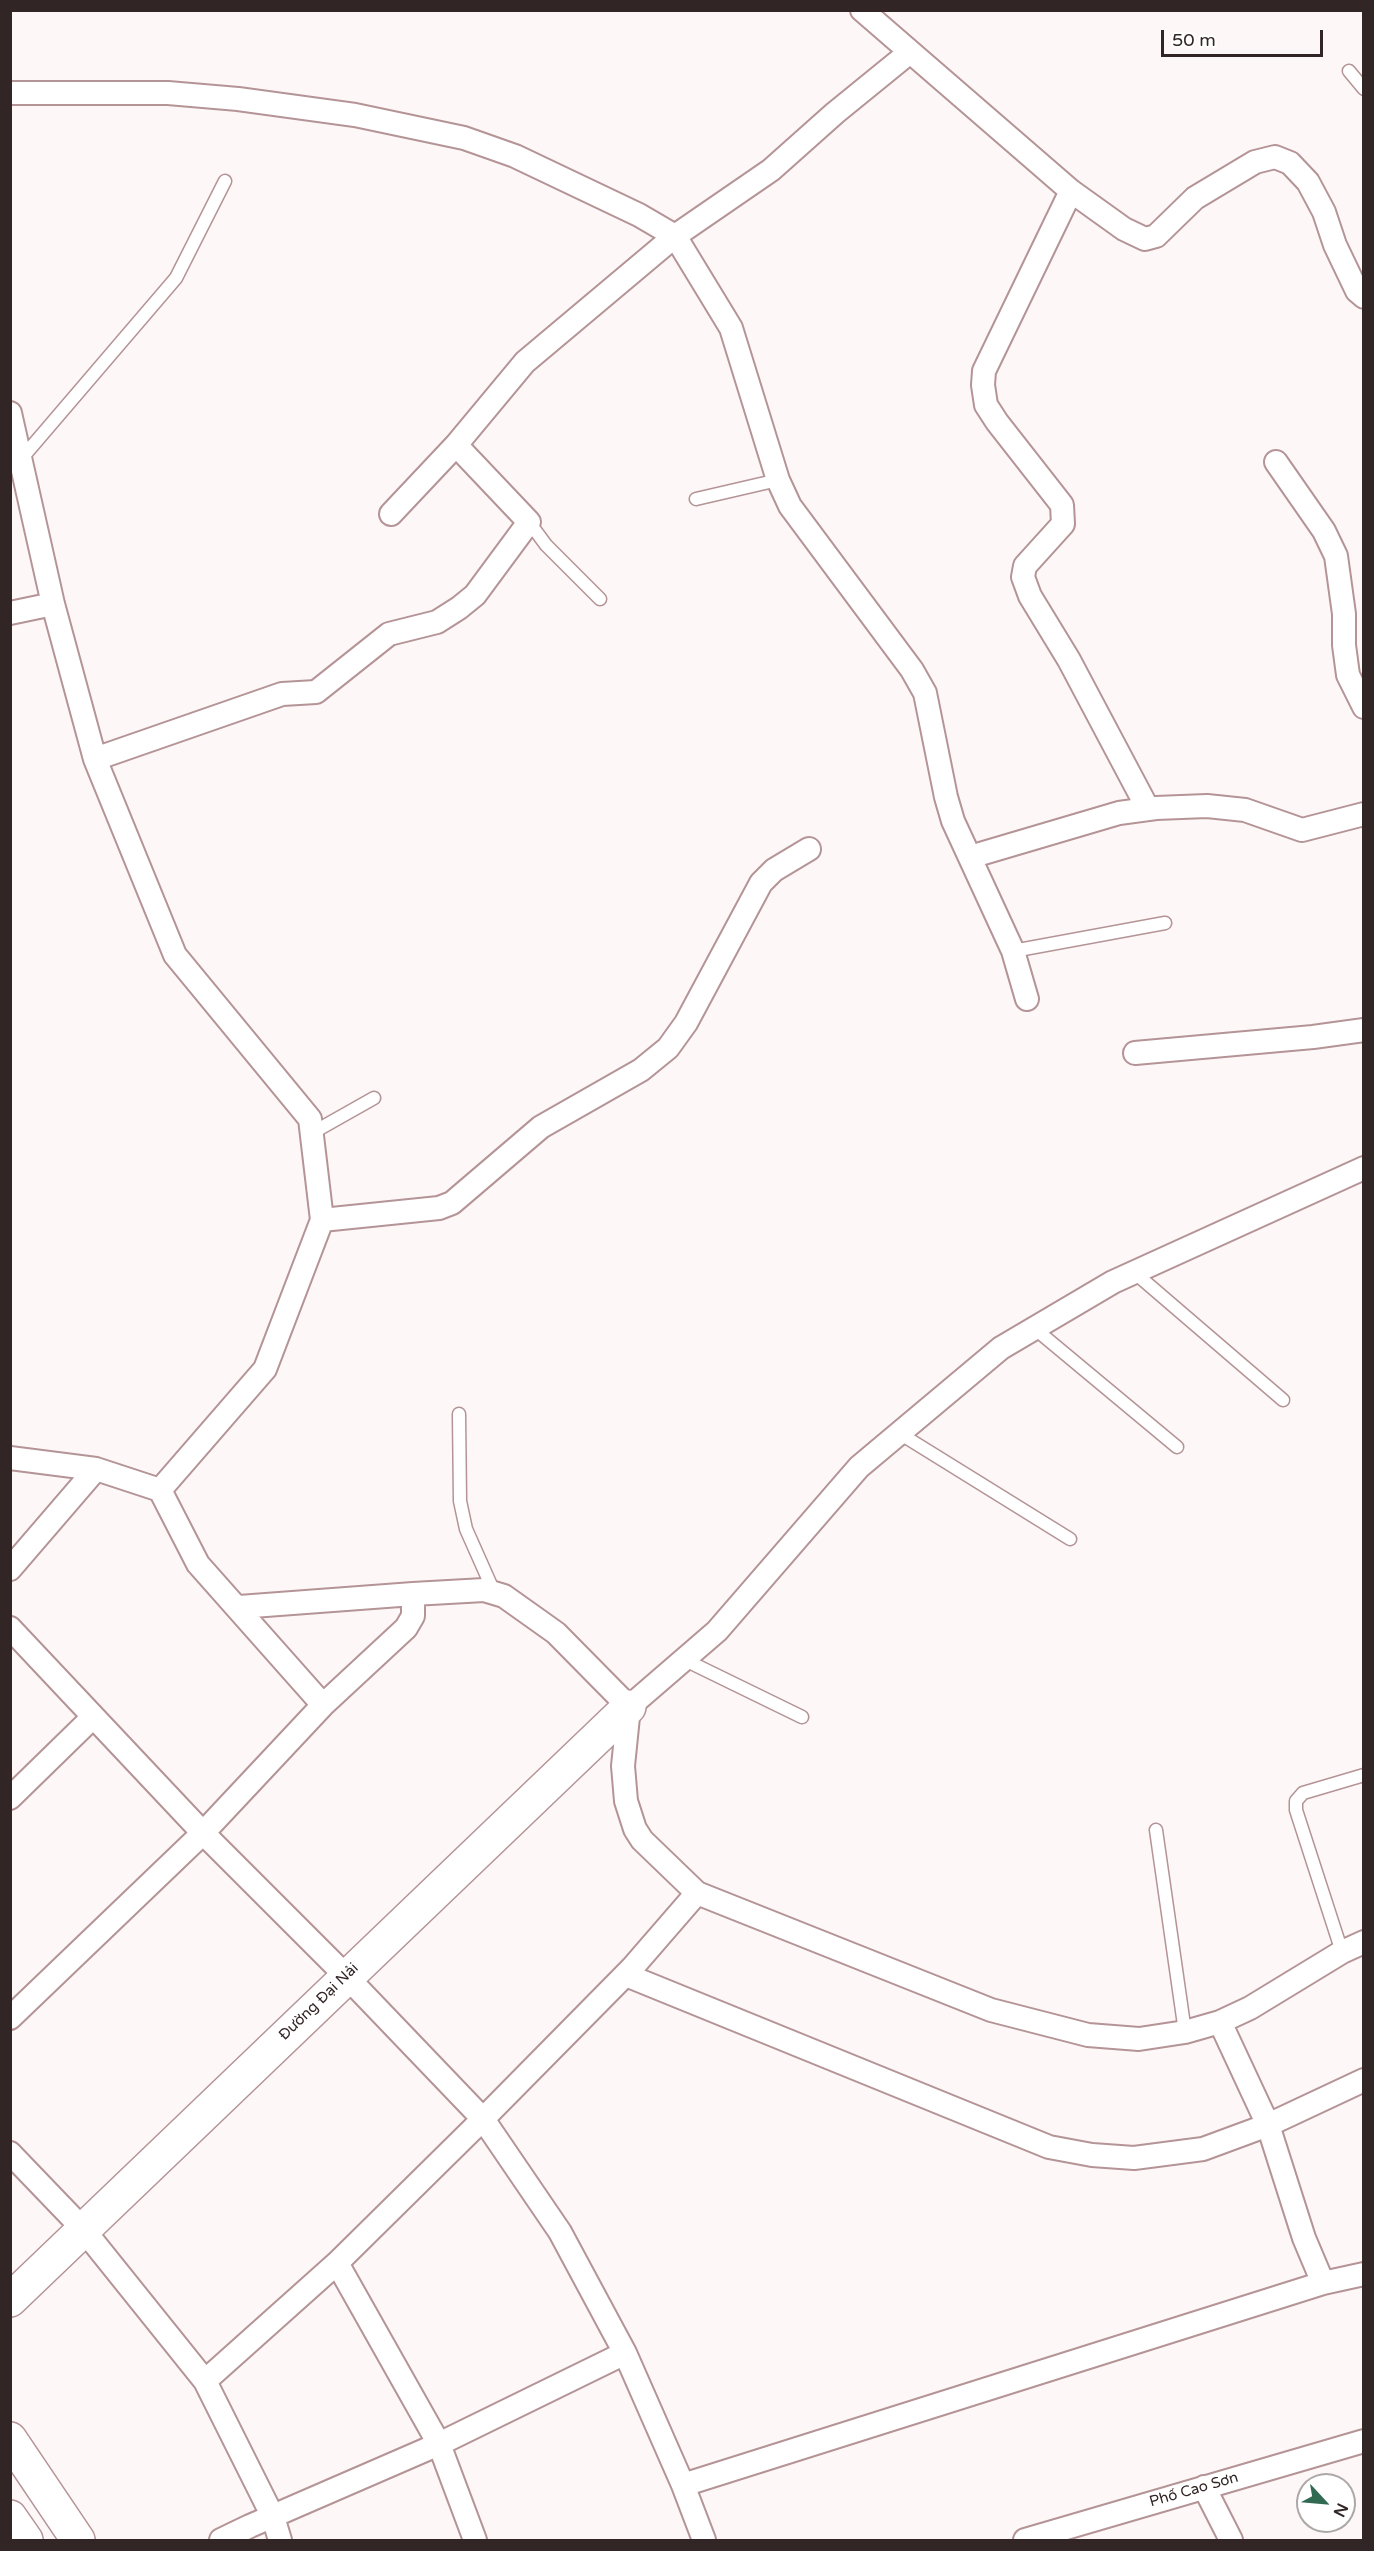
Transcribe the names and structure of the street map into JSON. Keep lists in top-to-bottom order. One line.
{"streets":{"street":["Đường Đại Nải","Phố Cao Sơn"]},"scale_bar":"50 m","north":"bottom right"}
